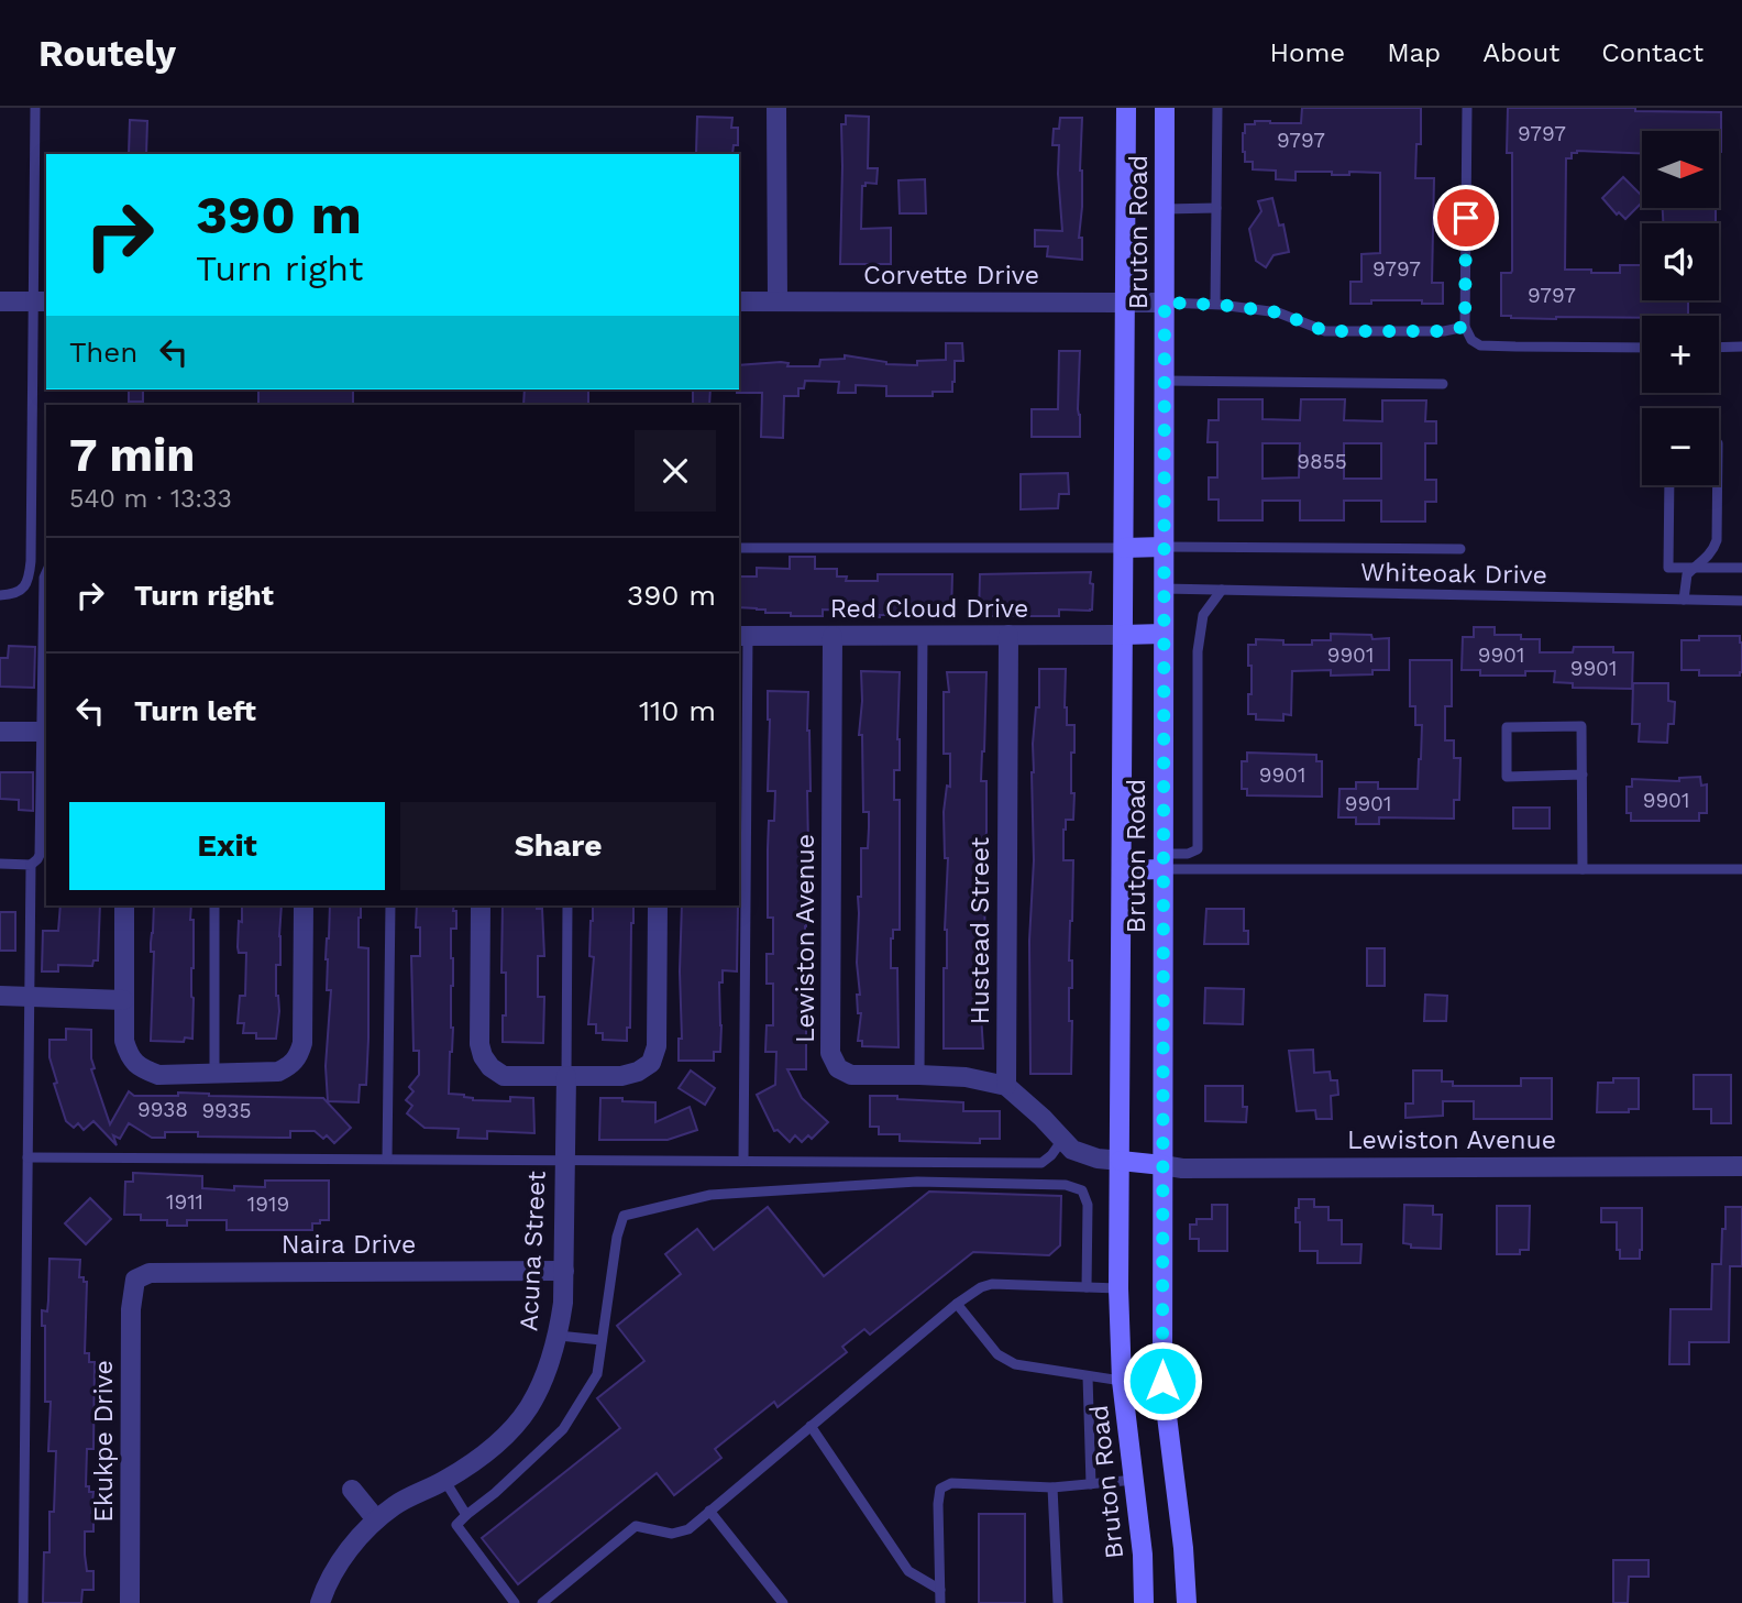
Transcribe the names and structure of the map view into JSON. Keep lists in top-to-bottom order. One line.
{"streets":{"main road":["Bruton Road"],"street":["Corvette Drive","Red Cloud Drive","Hustead Street","Lewiston Avenue","Naira Drive","Acuna Street","Ekukpe Drive"],"lane":["Whiteoak Drive"]},"crossings":[["Bruton Road","Corvette Drive"],["Bruton Road","Whiteoak Drive"],["Bruton Road","Red Cloud Drive"],["Bruton Road","Lewiston Avenue"],["Red Cloud Drive","Hustead Street"],["Red Cloud Drive","Lewiston Avenue"],["Hustead Street","Lewiston Avenue"],["Naira Drive","Acuna Street"],["Naira Drive","Ekukpe Drive"]],"house_numbers":["9797","9797","9797","9797","9855","9901","9901","9901","9901","9901","9901","9938","9935","1911","1919"],"north":"right","page":{"header":"Routely","nav":["Home","Map","About","Contact"],"map_buttons":["+","−"],"turn":["390 m","Turn right"],"then":"Then","heading":["7 min","540 m · 13:33"],"list":[{"name":"Turn right","value":"390 m"},{"name":"Turn left","value":"110 m"}],"buttons":["Exit","Share"]}}
